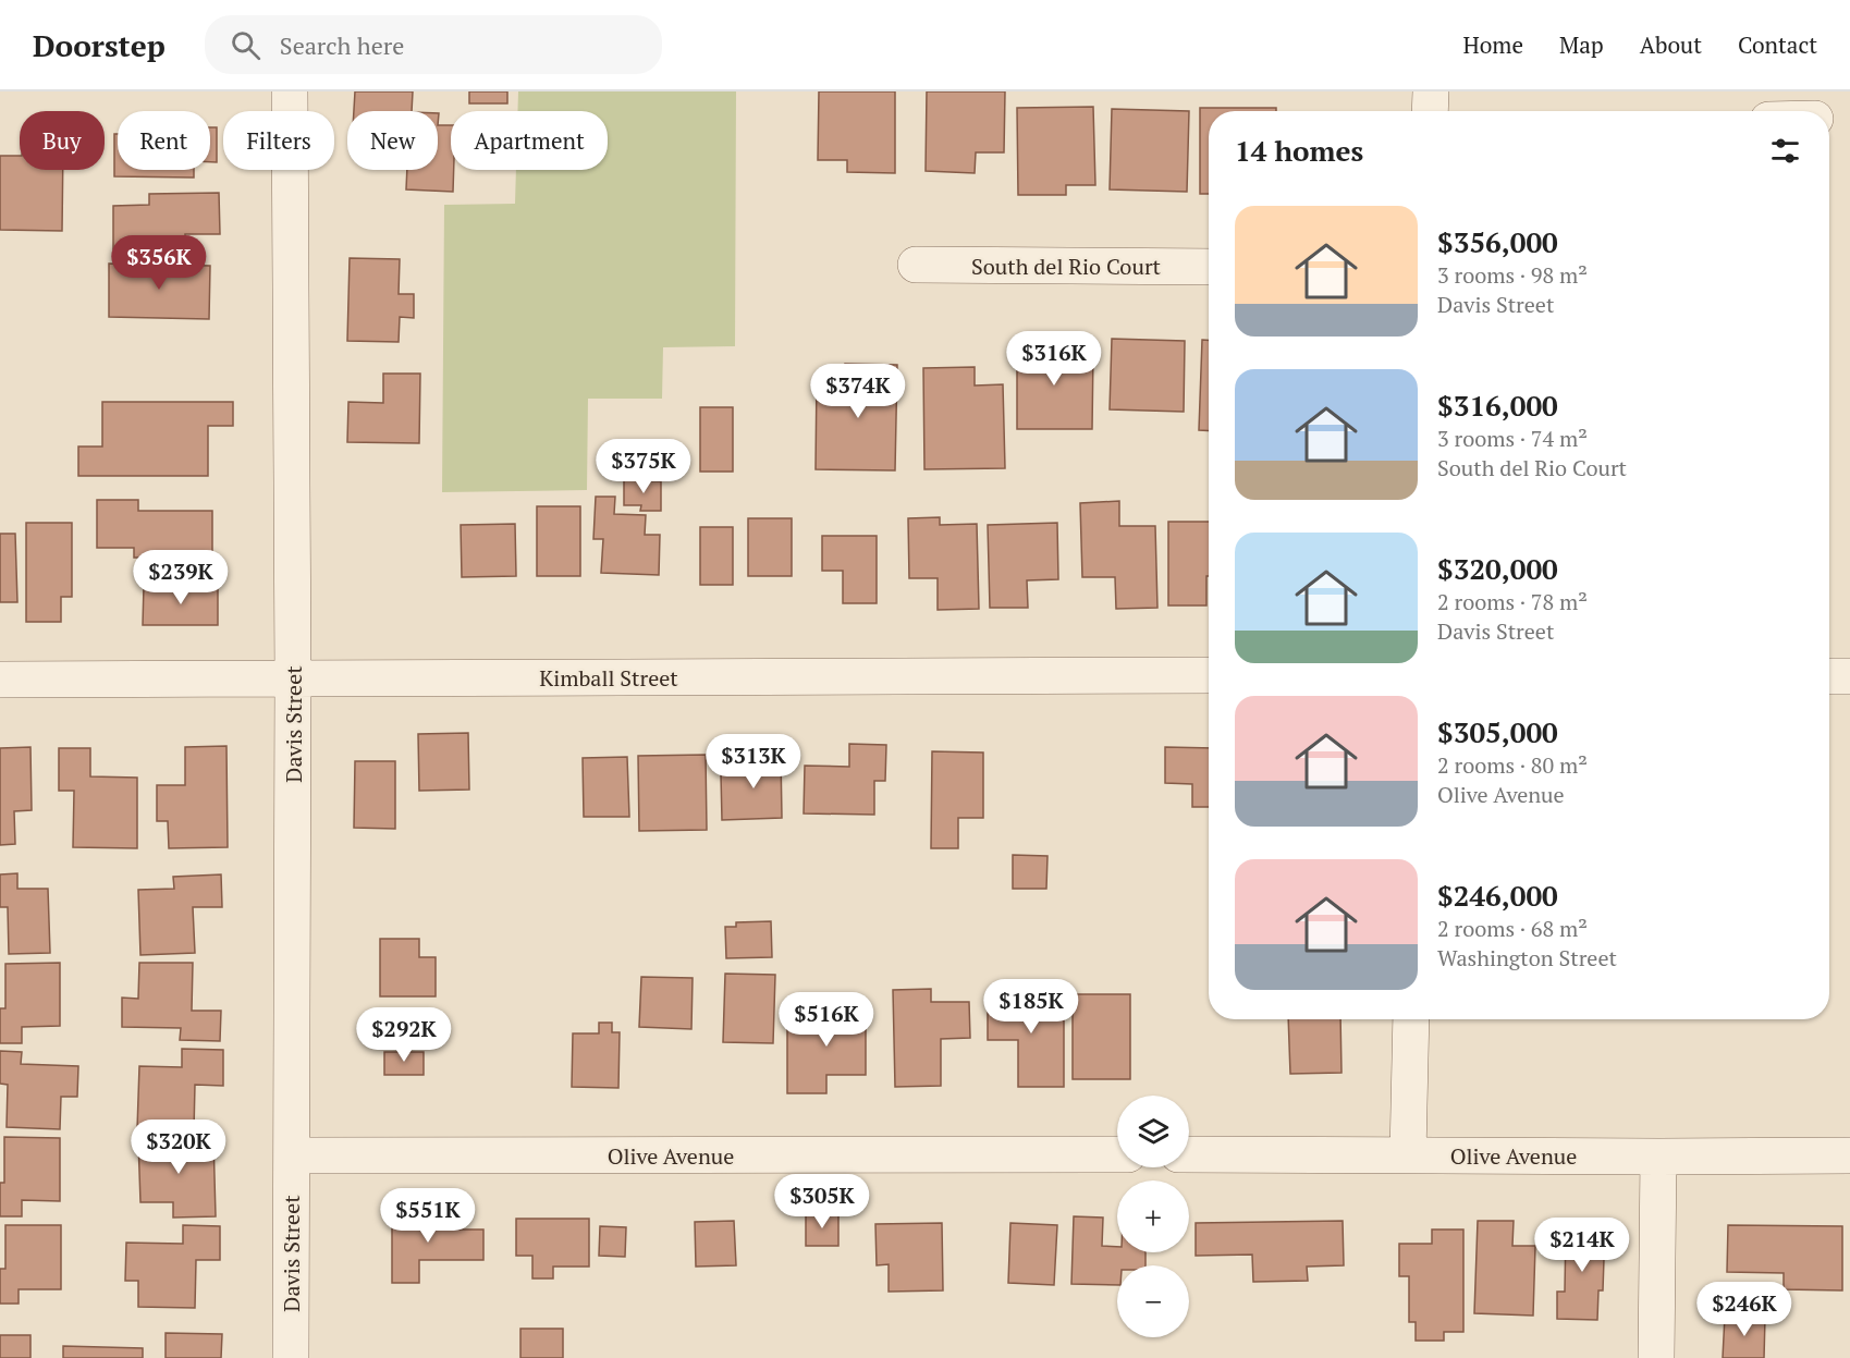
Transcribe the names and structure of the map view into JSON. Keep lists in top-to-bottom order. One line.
{"streets":{"street":["South del Rio Court","Kimball Street","Davis Street","Olive Avenue"]},"crossings":[["Kimball Street","Davis Street"],["Davis Street","Olive Avenue"]],"page":{"header":"Doorstep","search":"Search here","nav":["Home","Map","About","Contact"],"chip":["Buy","Rent","Filters","New","Apartment"],"heading":"14 homes","list":[{"name":"$356,000","note":"3 rooms · 98 m² · Davis Street"},{"name":"$316,000","note":"3 rooms · 74 m² · South del Rio Court"},{"name":"$320,000","note":"2 rooms · 78 m² · Davis Street"},{"name":"$305,000","note":"2 rooms · 80 m² · Olive Avenue"},{"name":"$246,000","note":"2 rooms · 68 m² · Washington Street"}],"price":["$356K","$316K","$374K","$375K","$239K","$313K","$185K","$516K","$292K","$320K","$305K","$551K","$214K","$246K"],"map_buttons":["+","−"]}}
